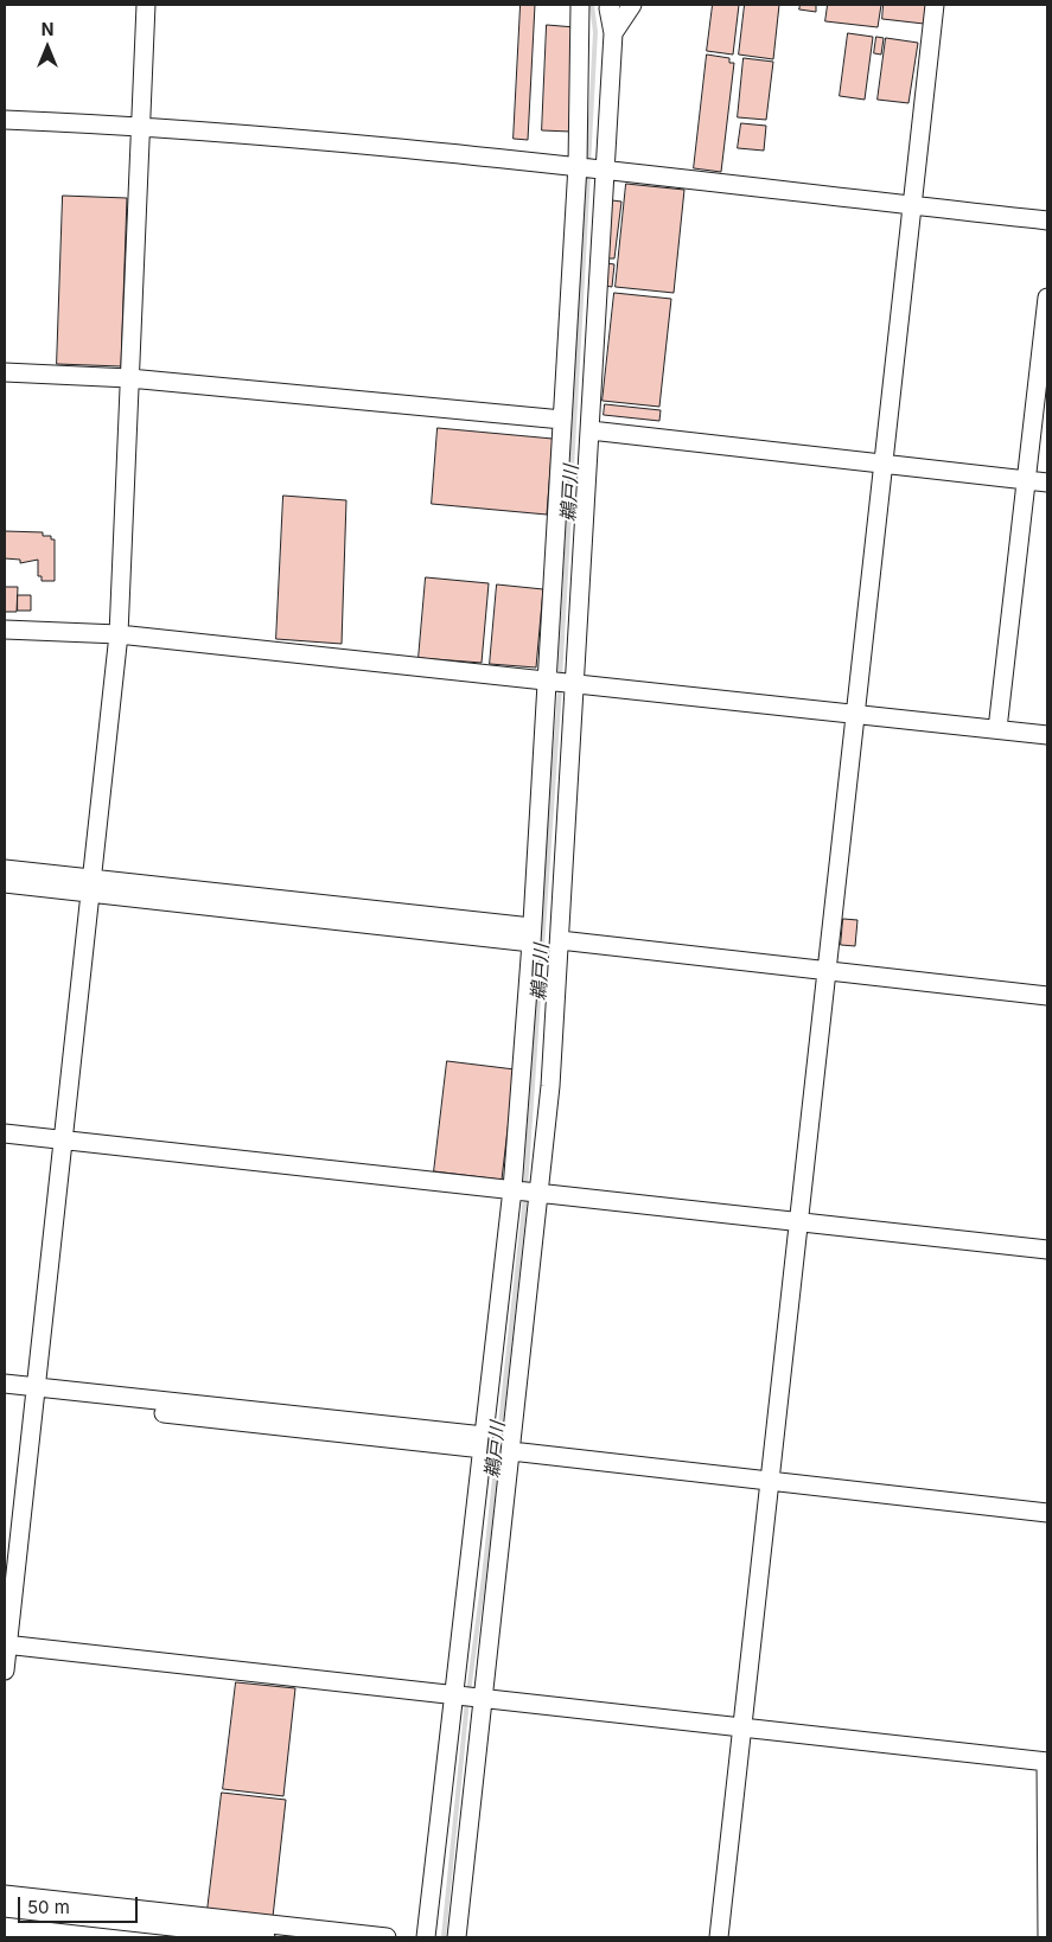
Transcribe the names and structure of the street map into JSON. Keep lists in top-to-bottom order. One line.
{"water":["鵜戸川"],"scale_bar":"50 m","north":"top"}
